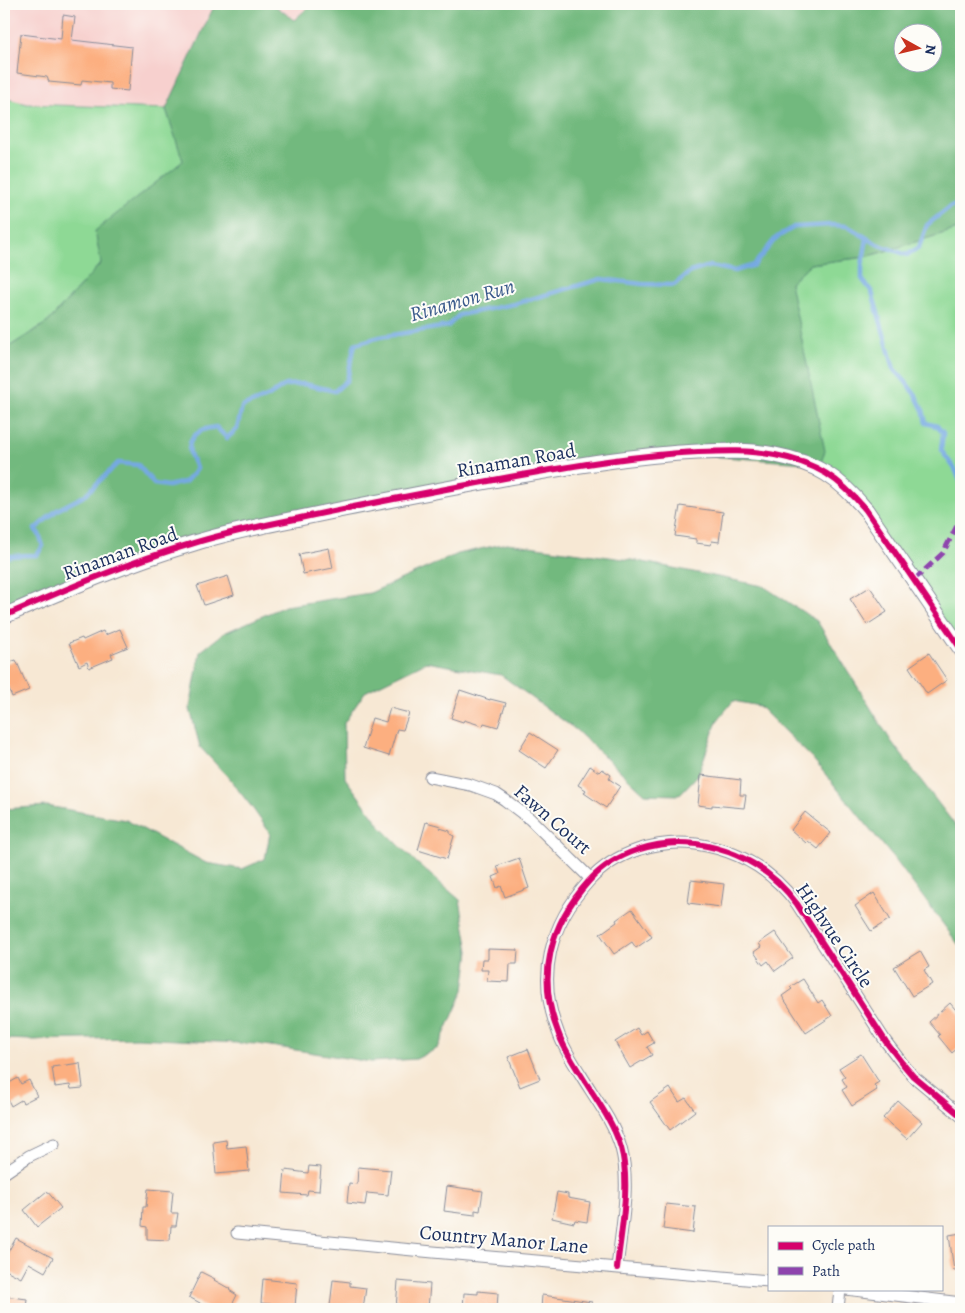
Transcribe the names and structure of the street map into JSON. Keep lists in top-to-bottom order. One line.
{"streets":{"street":["Rinaman Road","Fawn Court","Highvue Circle","Country Manor Lane"]},"crossings":[["Fawn Court","Highvue Circle"],["Highvue Circle","Country Manor Lane"]],"water":["Rinamon Run"],"legend":["Cycle path","Path"],"north":"right"}
